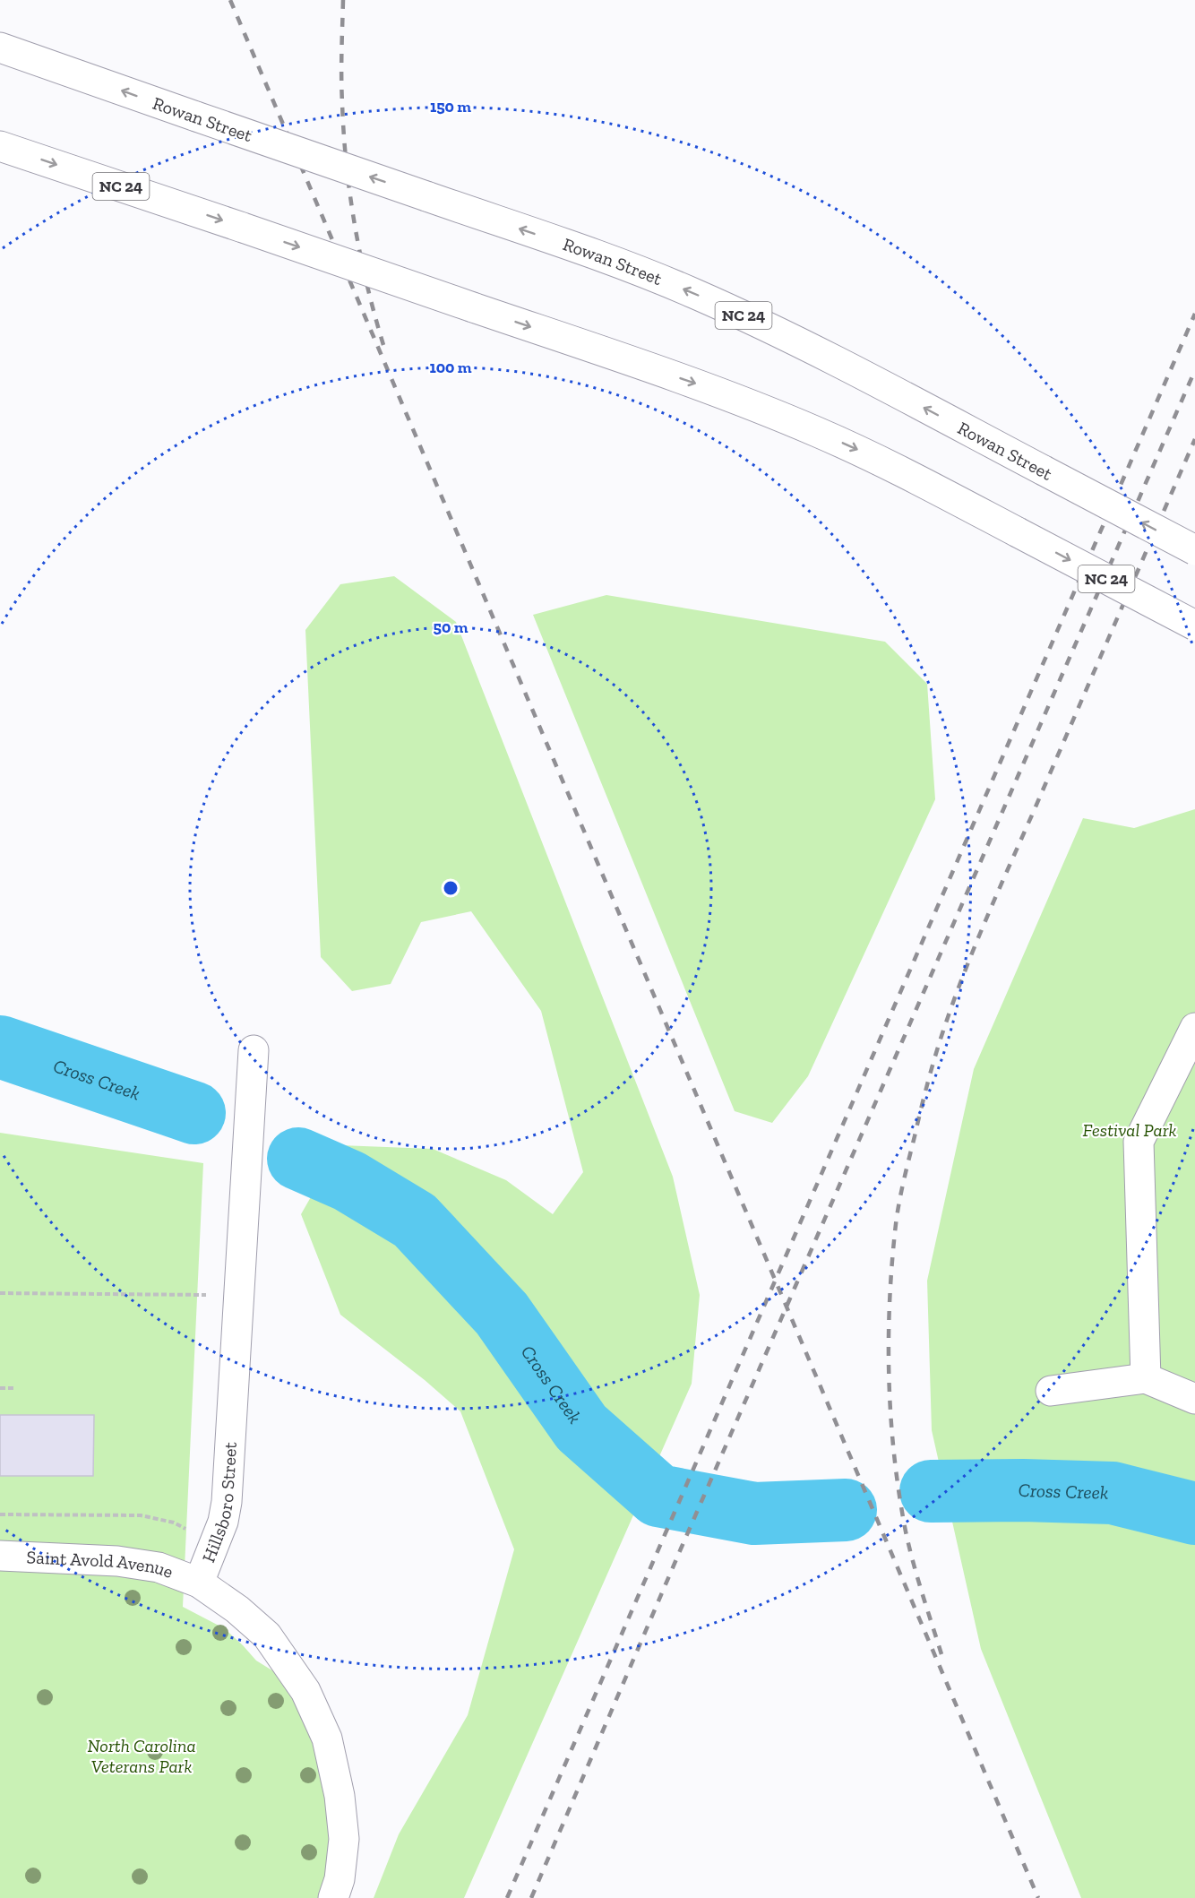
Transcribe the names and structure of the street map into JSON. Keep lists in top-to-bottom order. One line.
{"streets":{"main road":["Rowan Street","NC 24","Hillsboro Street","Saint Avold Avenue"]},"crossings":[["Hillsboro Street","Saint Avold Avenue"]],"water":["Cross Creek"],"parks":["Festival Park","North Carolina Veterans Park"],"rings":["150 m","100 m","50 m"]}
